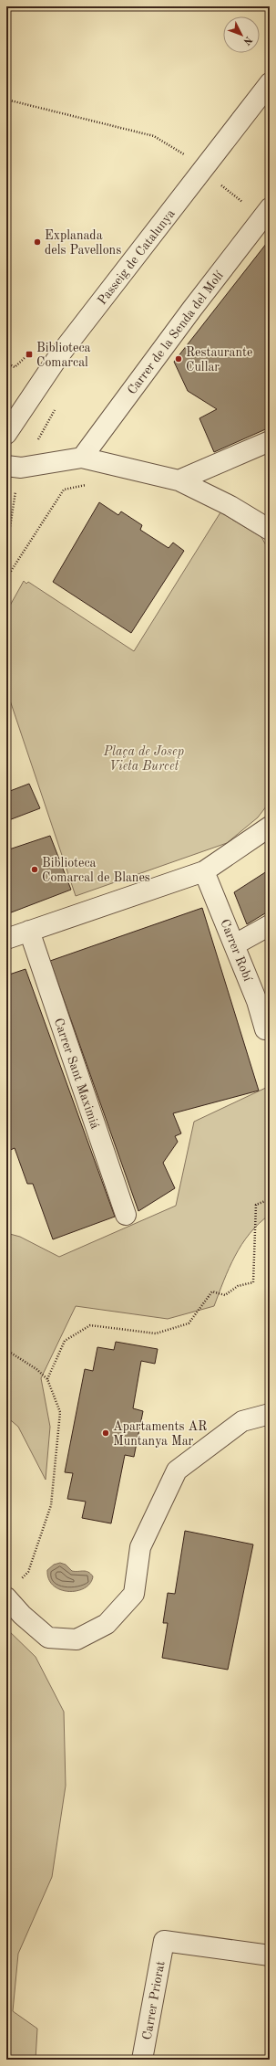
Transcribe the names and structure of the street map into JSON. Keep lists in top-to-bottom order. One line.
{"streets":{"street":["Passeig de Catalunya","Carrer de la Senda del Molí","Carrer Robí","Carrer Sant Maximiá","Carrer Priorat"]},"parks":["Plaça de Josep Vieta Burcet"],"places":{"other":["Explanada dels Pavellons","Restaurante Cullar","Biblioteca Comarcal de Blanes","Apartaments AR Muntanya Mar"],"transit":["Biblioteca Comarcal"]},"north":"bottom right"}
